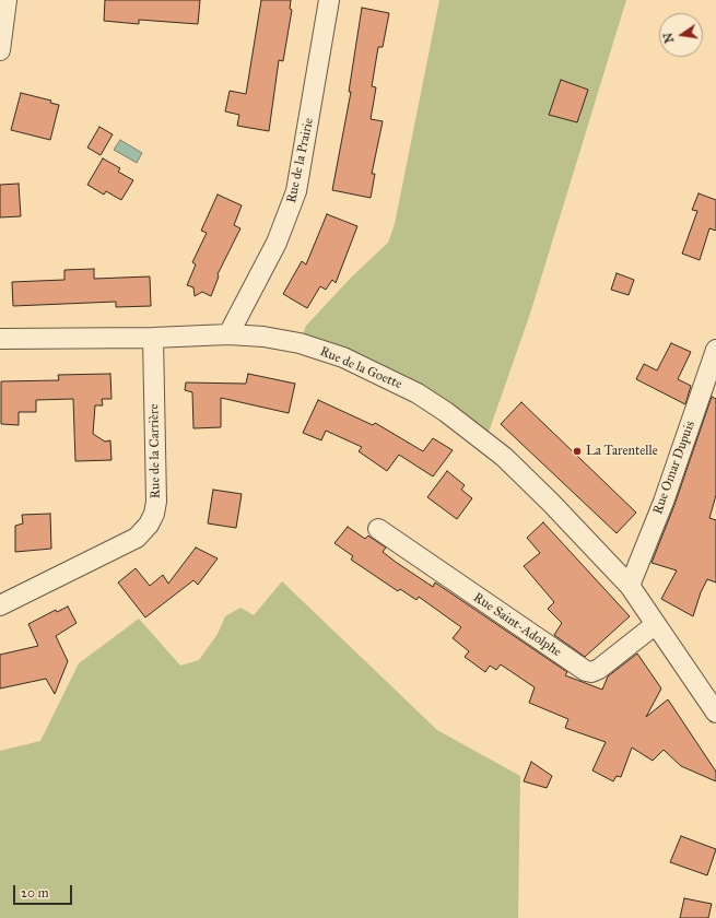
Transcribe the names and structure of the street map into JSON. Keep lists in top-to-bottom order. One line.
{"streets":{"street":["Rue de la Prairie","Rue de la Goette","Rue de la Carrière","Rue Omar Dupuis","Rue Saint-Adolphe"]},"crossings":[["Rue de la Prairie","Rue de la Goette"],["Rue de la Goette","Rue de la Carrière"],["Rue de la Goette","Rue Omar Dupuis"]],"places":["La Tarentelle"],"scale_bar":"20 m","north":"left"}
